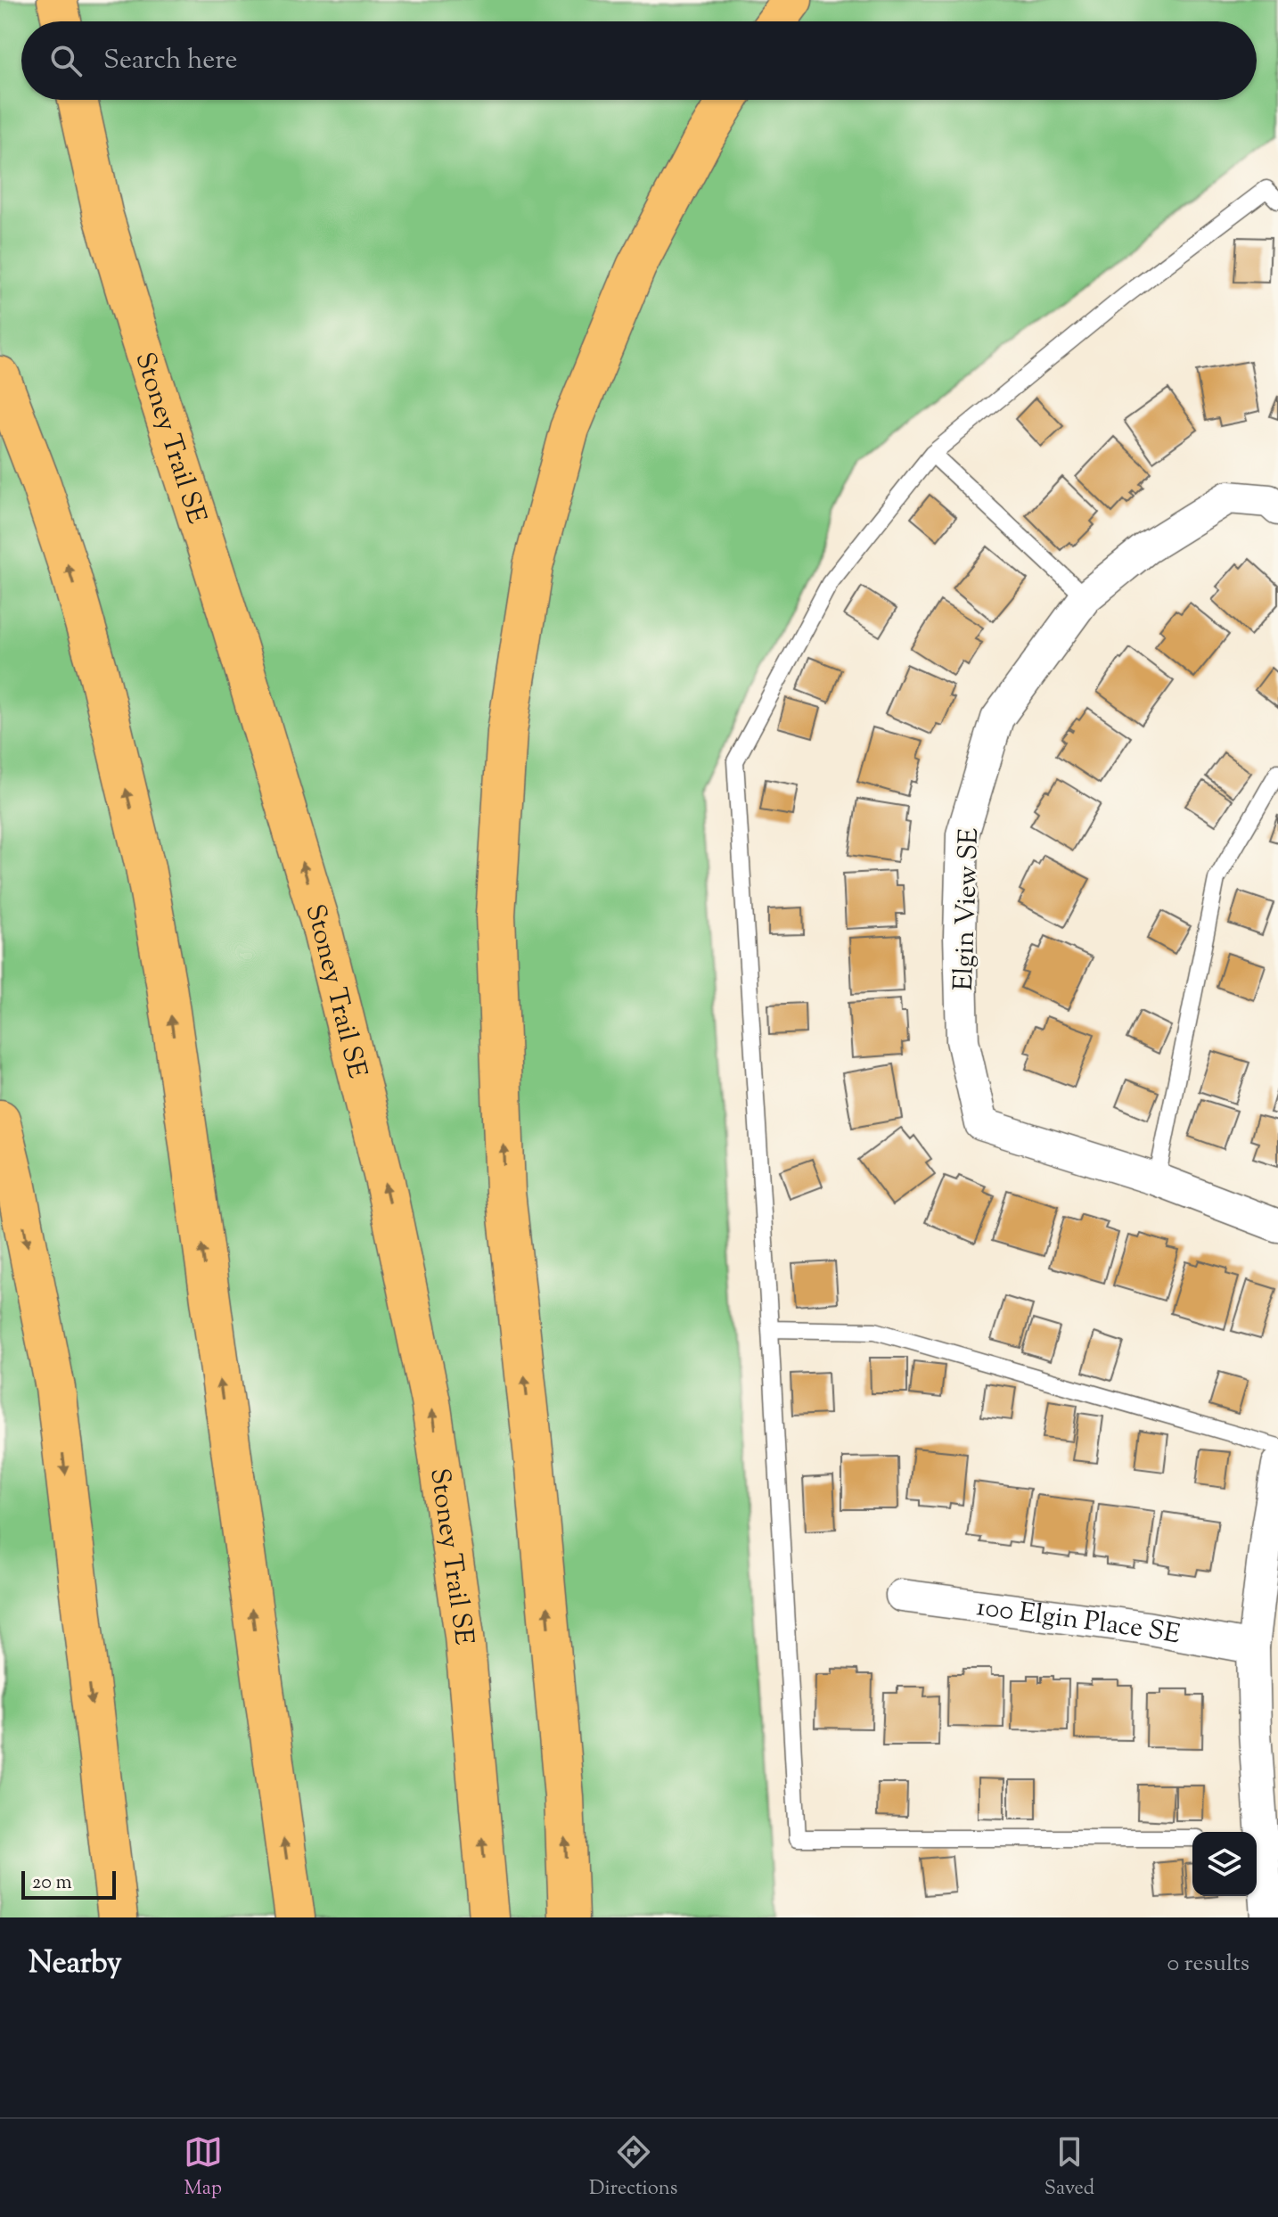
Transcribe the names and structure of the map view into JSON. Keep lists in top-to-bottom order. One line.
{"streets":{"highway":["Stoney Trail SE"],"street":["Elgin View SE","100 Elgin Place SE"]},"scale_bar":"20 m","page":{"search":"Search here","scale":"20 m","heading":["Nearby","0 results"],"nav":["Map","Directions","Saved"]}}
